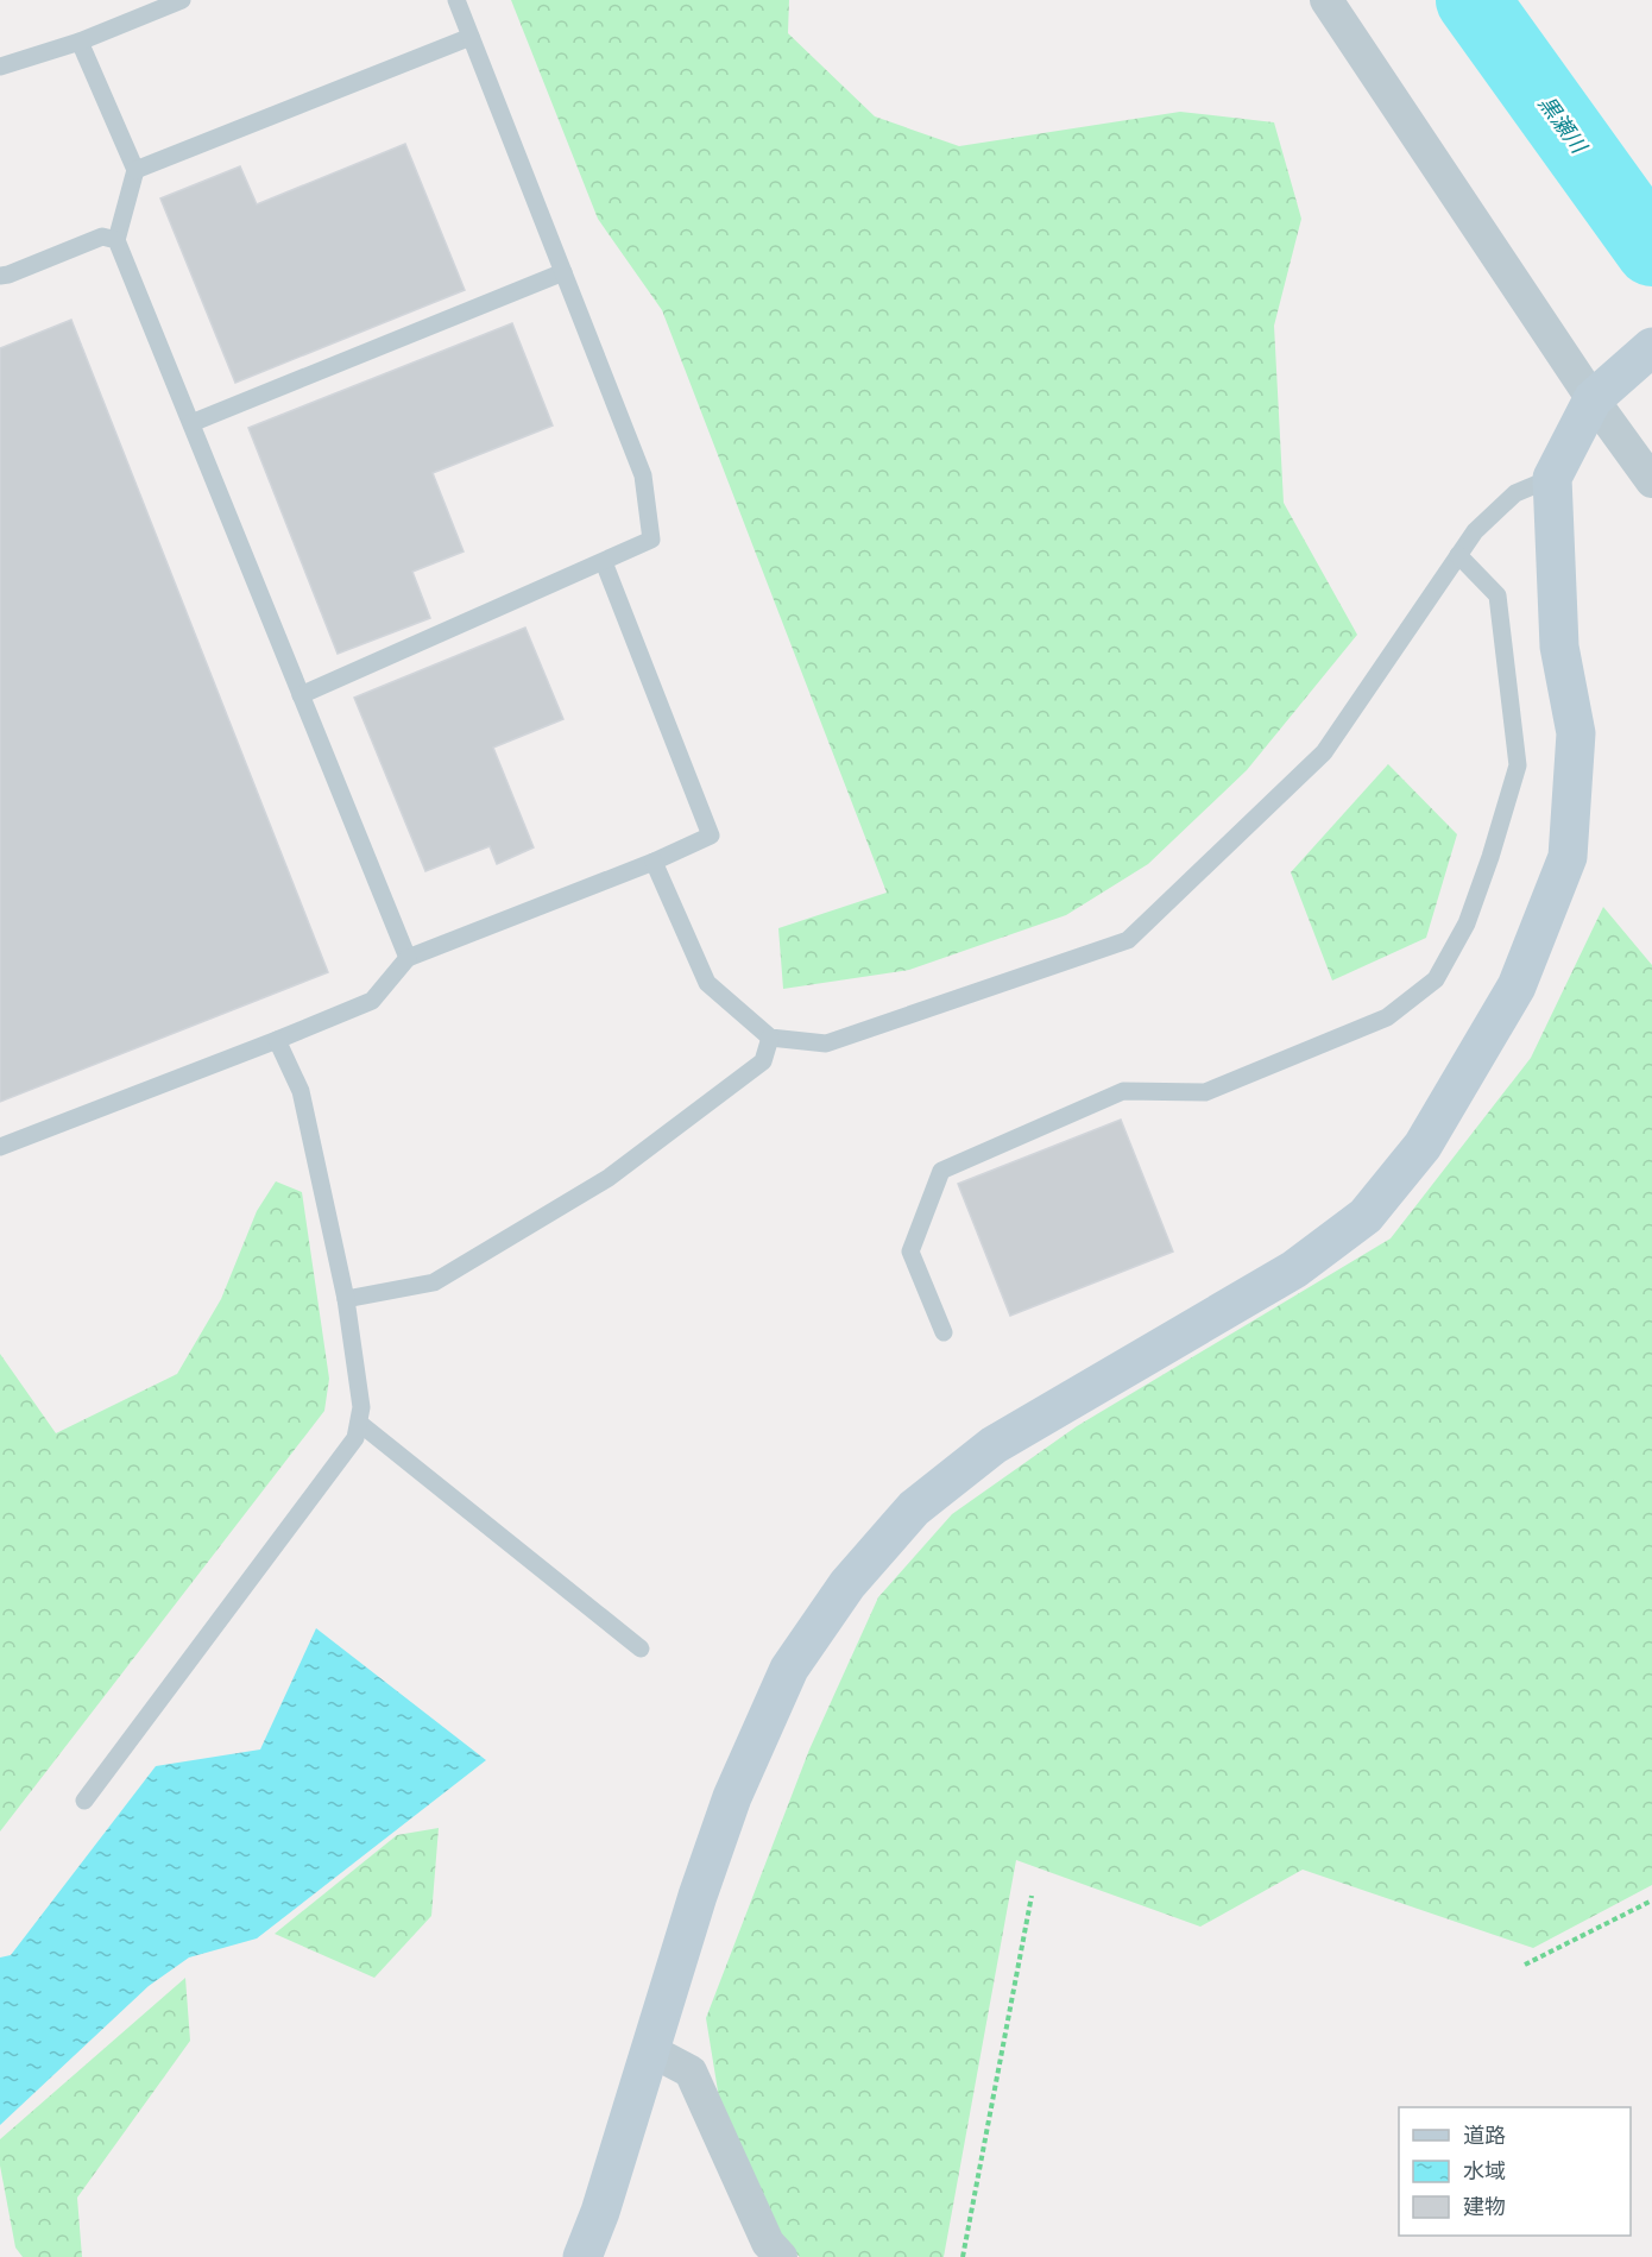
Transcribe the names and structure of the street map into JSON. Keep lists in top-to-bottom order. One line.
{"water":["黒瀬川"],"legend":["道路","水域","建物"]}
